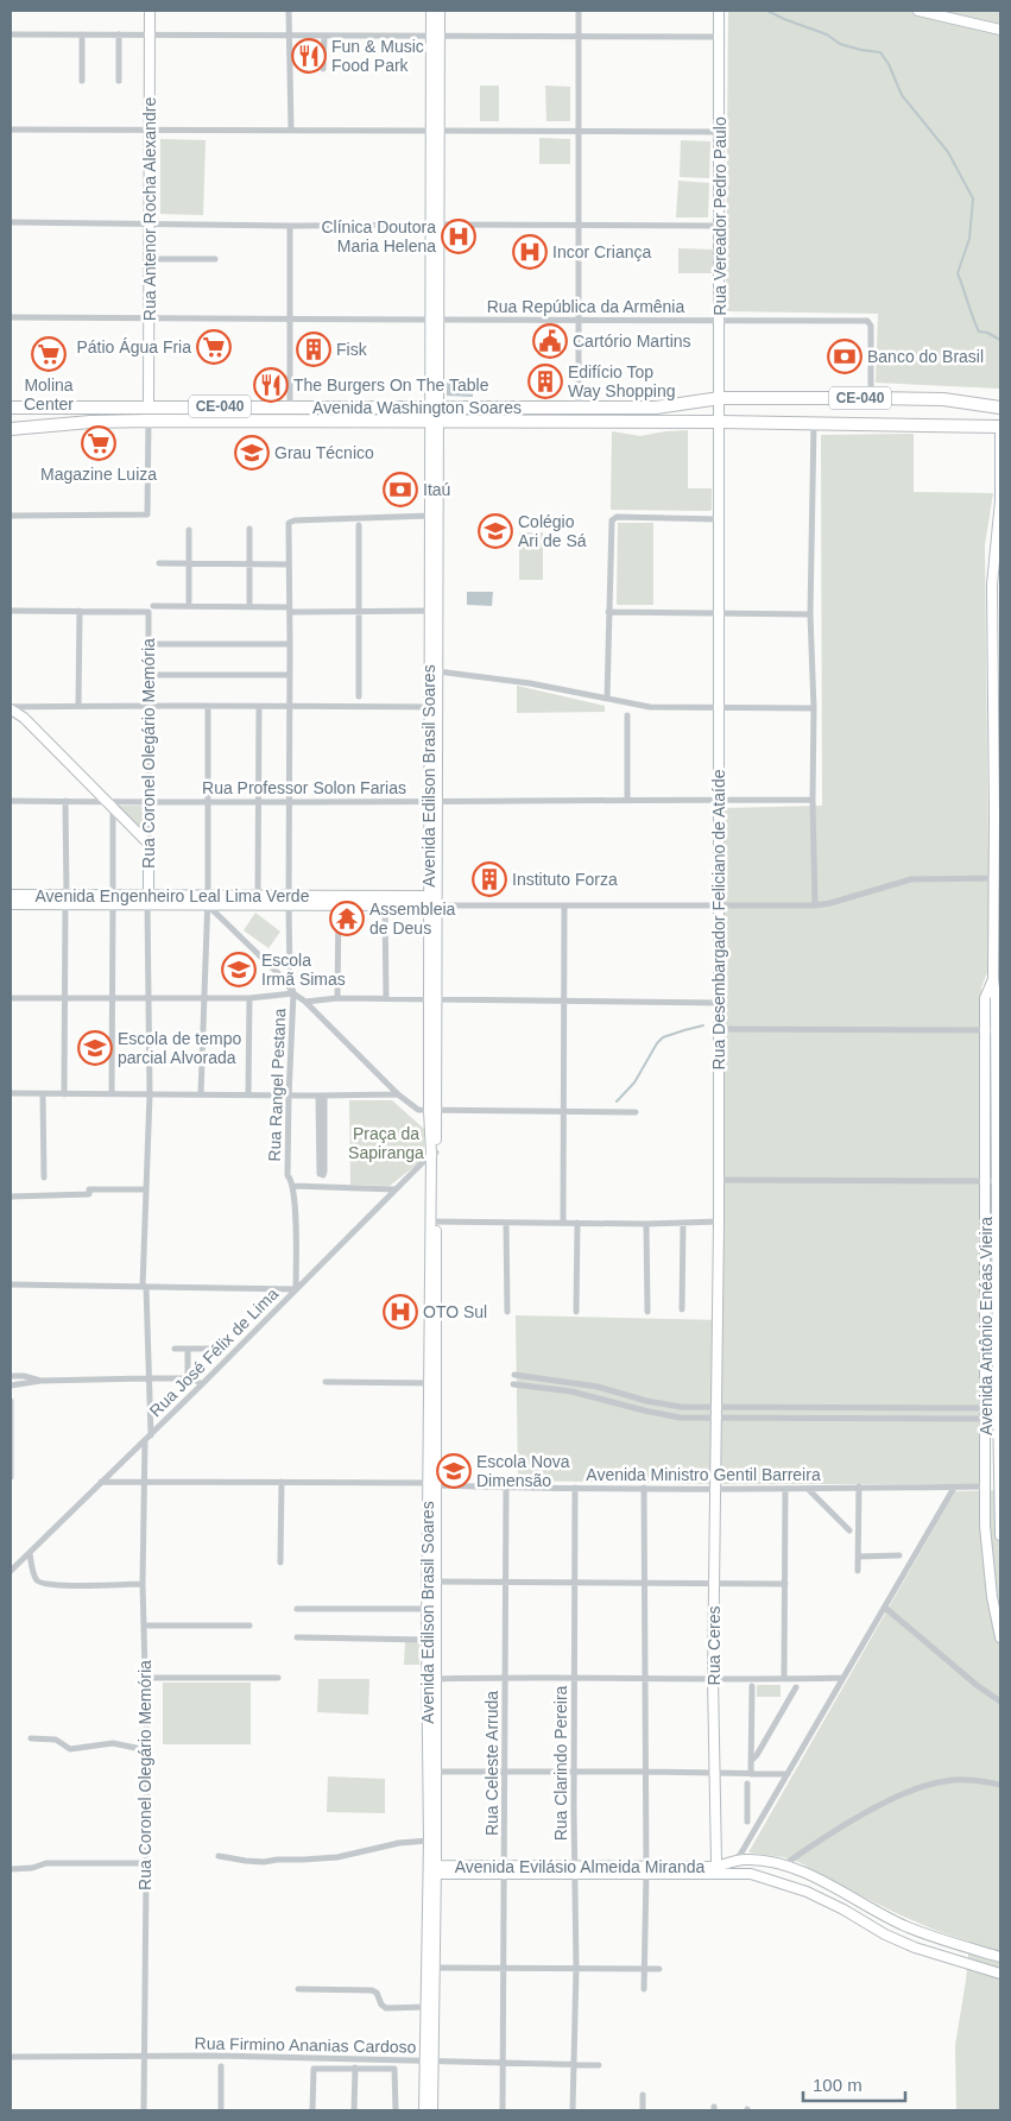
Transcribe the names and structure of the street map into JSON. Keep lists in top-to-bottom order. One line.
{"streets":{"highway":["CE-040","Avenida Washington Soares"],"street":["Rua Antenor Rocha Alexandre","Rua Vereador Pedro Paulo","Rua República da Armênia","Rua Coronel Olegário Memória","Avenida Edilson Brasil Soares","Rua Professor Solon Farias","Avenida Engenheiro Leal Lima Verde","Rua Desembargador Feliciano de Ataíde","Rua Rangel Pestana","Avenida Antônio Enéas Vieira","Rua José Félix de Lima","Avenida Ministro Gentil Barreira","Rua Ceres","Rua Celeste Arruda","Rua Clarindo Pereira","Avenida Evilásio Almeida Miranda","Rua Firmino Ananias Cardoso"]},"crossings":[["Rua Antenor Rocha Alexandre","Rua República da Armênia"],["Rua Antenor Rocha Alexandre","Avenida Washington Soares"],["Rua Vereador Pedro Paulo","Rua República da Armênia"],["Rua Vereador Pedro Paulo","Avenida Washington Soares"],["Rua Vereador Pedro Paulo","Rua Desembargador Feliciano de Ataíde"],["Rua República da Armênia","Avenida Washington Soares"],["Rua República da Armênia","Avenida Edilson Brasil Soares"],["Avenida Washington Soares","Avenida Edilson Brasil Soares"],["Avenida Washington Soares","Rua Desembargador Feliciano de Ataíde"],["Avenida Washington Soares","Avenida Antônio Enéas Vieira"],["Rua Coronel Olegário Memória","Rua Professor Solon Farias"],["Rua Coronel Olegário Memória","Avenida Engenheiro Leal Lima Verde"],["Rua Coronel Olegário Memória","Rua José Félix de Lima"],["Rua Coronel Olegário Memória","Avenida Ministro Gentil Barreira"],["Rua Coronel Olegário Memória","Rua Firmino Ananias Cardoso"],["Avenida Edilson Brasil Soares","Rua Professor Solon Farias"],["Avenida Edilson Brasil Soares","Avenida Engenheiro Leal Lima Verde"],["Avenida Edilson Brasil Soares","Rua Rangel Pestana"],["Avenida Edilson Brasil Soares","Rua José Félix de Lima"],["Avenida Edilson Brasil Soares","Avenida Ministro Gentil Barreira"],["Avenida Edilson Brasil Soares","Avenida Evilásio Almeida Miranda"],["Avenida Edilson Brasil Soares","Rua Firmino Ananias Cardoso"],["Rua Professor Solon Farias","Rua Desembargador Feliciano de Ataíde"],["Rua Professor Solon Farias","Rua Rangel Pestana"],["Avenida Engenheiro Leal Lima Verde","Rua Desembargador Feliciano de Ataíde"],["Avenida Engenheiro Leal Lima Verde","Rua Rangel Pestana"],["Avenida Engenheiro Leal Lima Verde","Avenida Antônio Enéas Vieira"],["Rua Desembargador Feliciano de Ataíde","Rua Ceres"],["Rua Rangel Pestana","Rua José Félix de Lima"],["Avenida Antônio Enéas Vieira","Avenida Ministro Gentil Barreira"],["Rua José Félix de Lima","Avenida Ministro Gentil Barreira"],["Avenida Ministro Gentil Barreira","Rua Ceres"],["Avenida Ministro Gentil Barreira","Rua Celeste Arruda"],["Avenida Ministro Gentil Barreira","Rua Clarindo Pereira"],["Rua Ceres","Avenida Evilásio Almeida Miranda"],["Rua Celeste Arruda","Avenida Evilásio Almeida Miranda"],["Rua Celeste Arruda","Rua Firmino Ananias Cardoso"],["Rua Clarindo Pereira","Avenida Evilásio Almeida Miranda"],["Rua Clarindo Pereira","Rua Firmino Ananias Cardoso"]],"parks":["Praça da Sapiranga"],"places":{"restaurant":["Fun & Music Food Park","The Burgers On The Table"],"hospital":["Clínica Doutora Maria Helena","Incor Criança","OTO Sul"],"public building":["Cartório Martins"],"supermarket":["Pátio Água Fria","Molina Center","Magazine Luiza"],"building":["Fisk","Edifício Top Way Shopping","Instituto Forza"],"bank":["Banco do Brasil","Itaú"],"school or university":["Grau Técnico","Colégio Ari de Sá","Escola Irmã Simas","Escola de tempo parcial Alvorada","Escola Nova Dimensão"],"temple":["Assembleia de Deus"]},"scale_bar":"100 m"}
